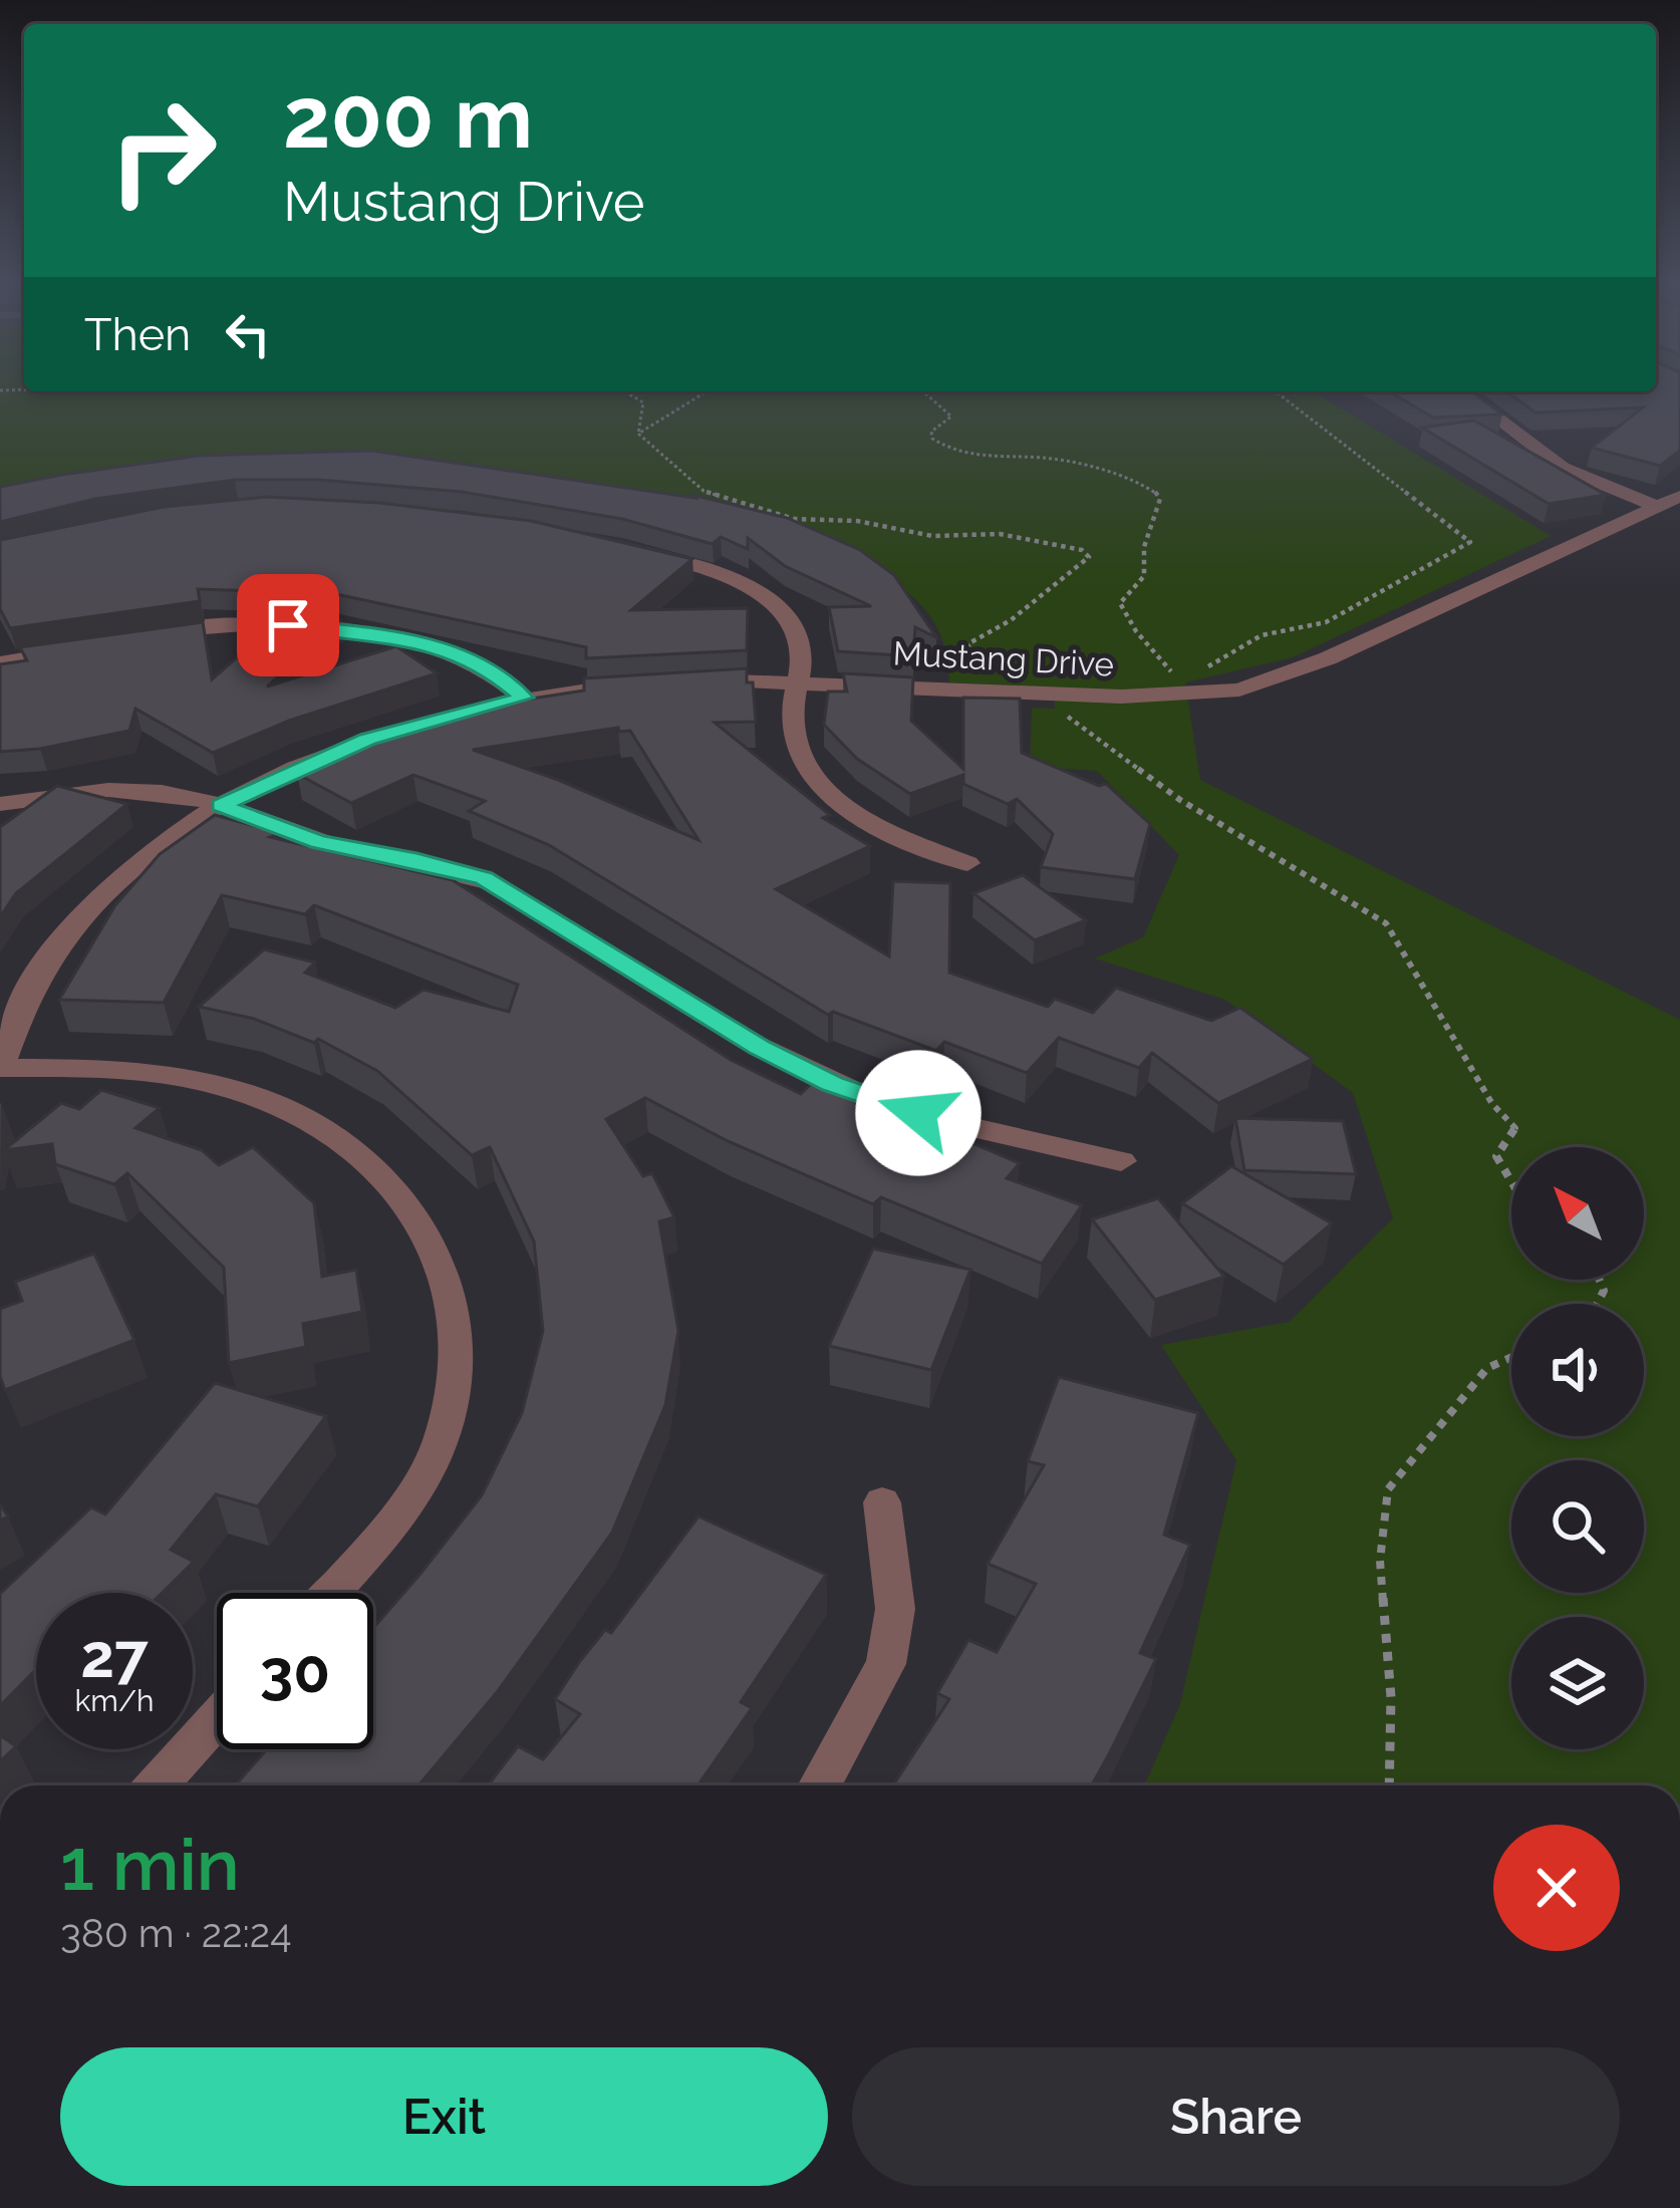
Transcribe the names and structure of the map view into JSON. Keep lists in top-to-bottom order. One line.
{"streets":{"street":["Mustang Drive"]},"north":"top left","page":{"turn":["200 m","Mustang Drive"],"then":"Then","speed":"27 km/h","limit":"30","heading":["1 min","380 m · 22:24"],"buttons":["Exit","Share"]}}
